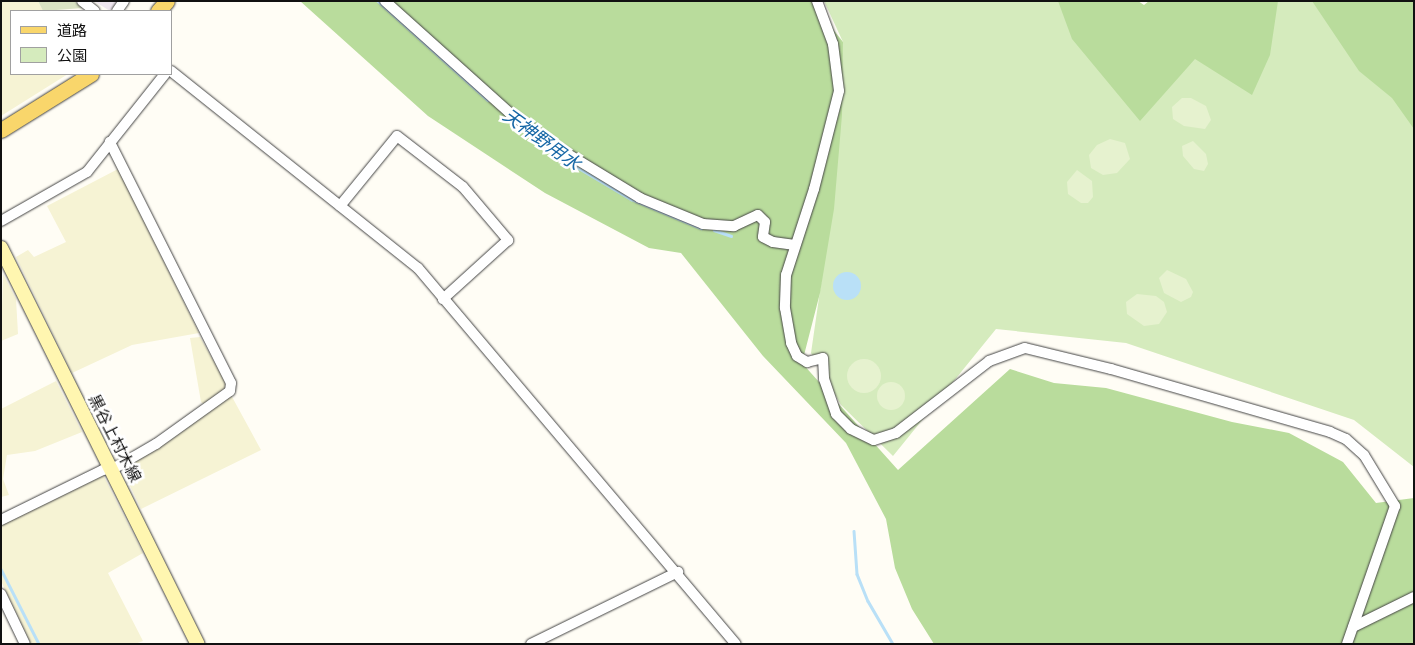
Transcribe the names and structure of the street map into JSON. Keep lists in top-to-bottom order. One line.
{"streets":{"main road":["黒谷上村木線"]},"water":["天神野用水"],"legend":["道路","公園"]}
